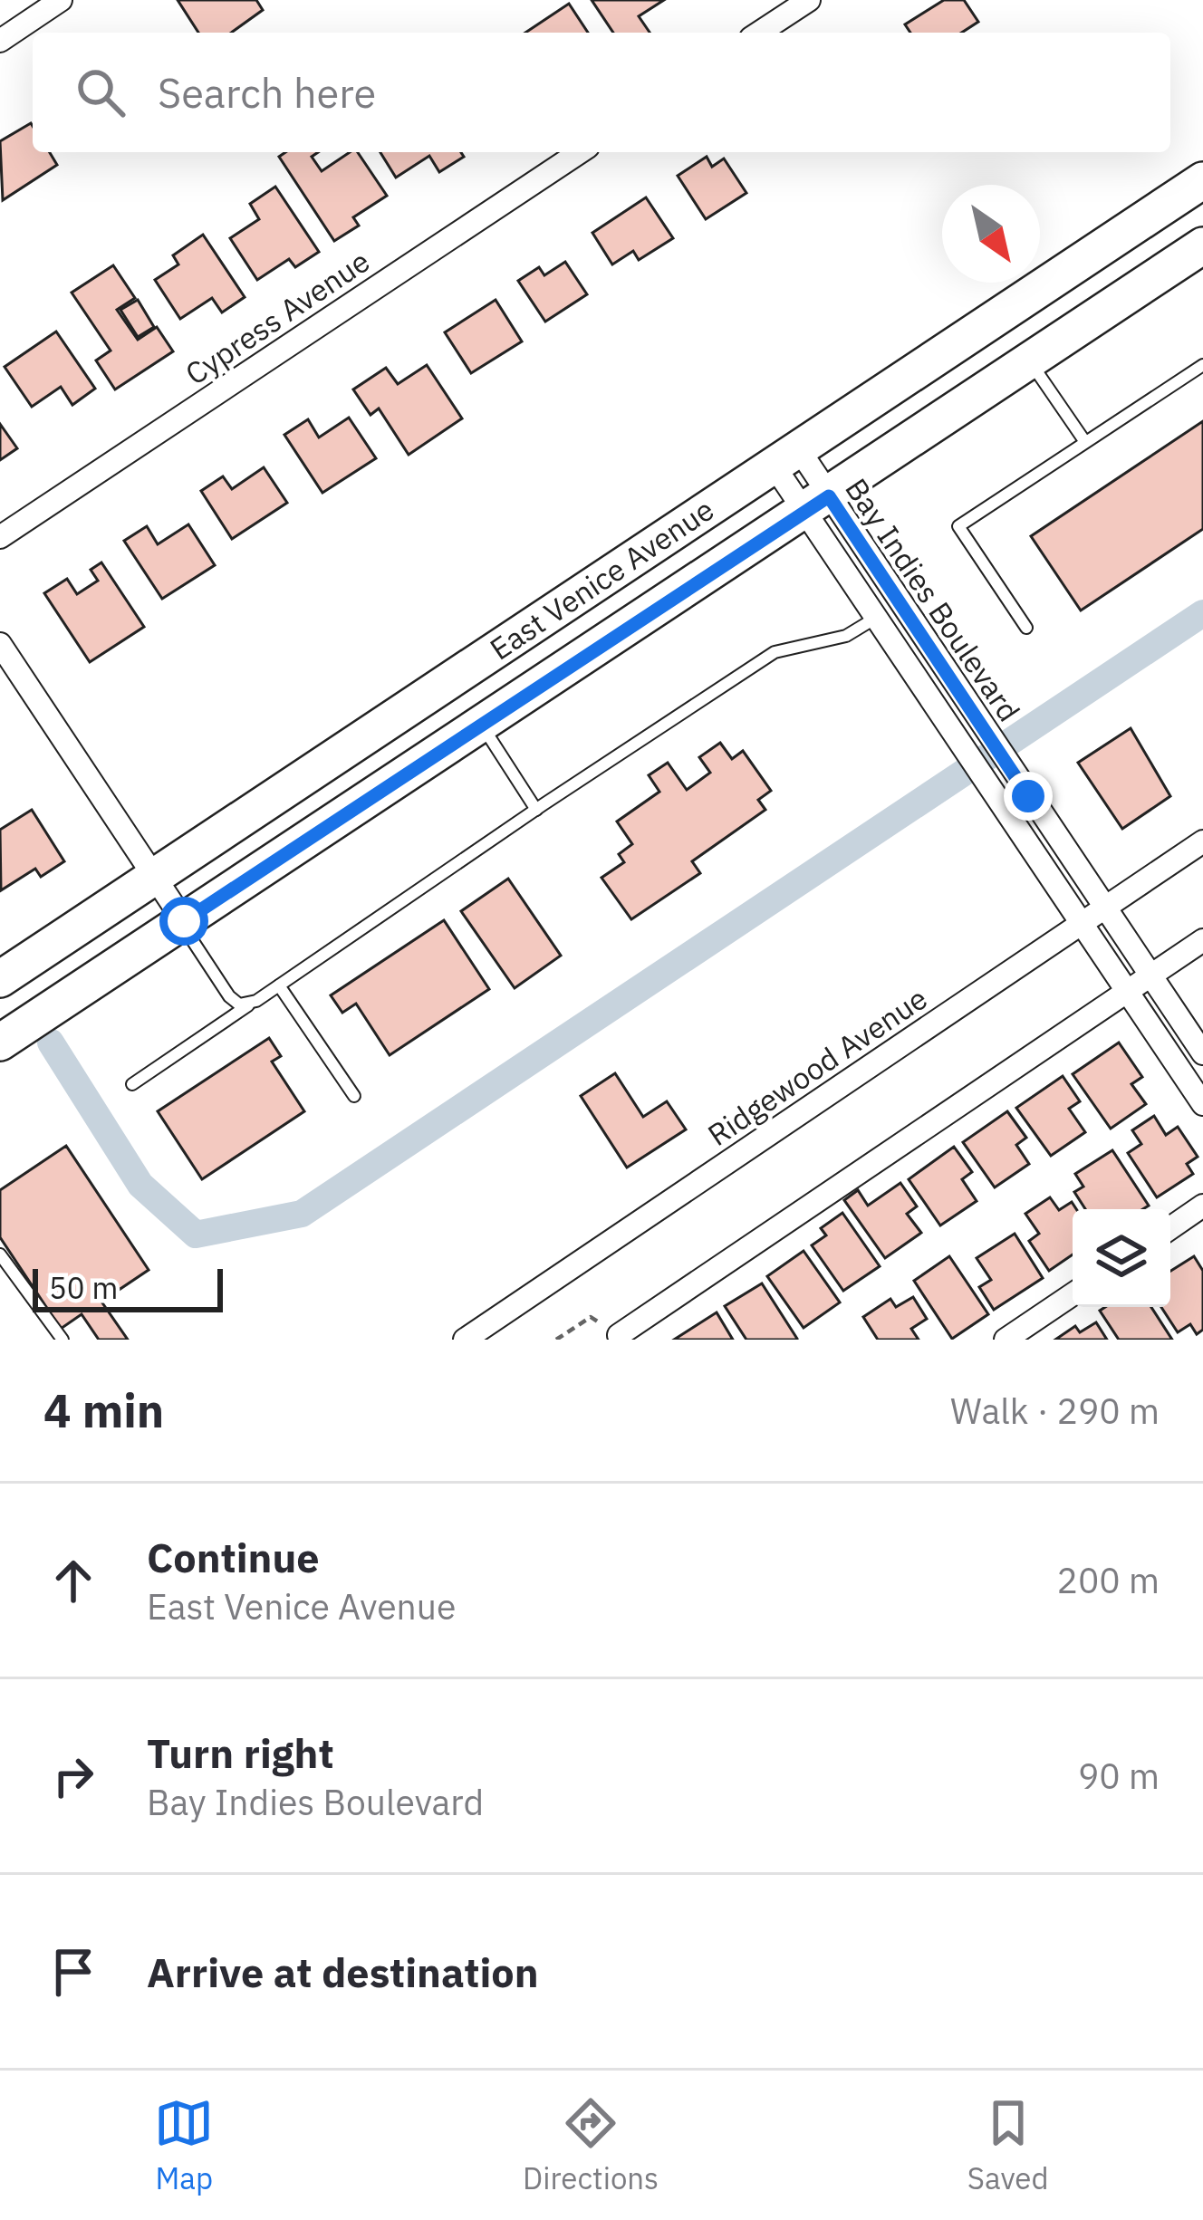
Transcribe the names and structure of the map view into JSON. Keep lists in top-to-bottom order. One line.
{"streets":{"main road":["East Venice Avenue"],"street":["Cypress Avenue","Bay Indies Boulevard","Ridgewood Avenue"]},"crossings":[["East Venice Avenue","Bay Indies Boulevard"],["Bay Indies Boulevard","Ridgewood Avenue"]],"scale_bar":"50 m","north":"bottom right","page":{"search":"Search here","scale":"50 m","heading":["4 min","Walk · 290 m"],"list":[["Continue","East Venice Avenue","200 m"],["Turn right","Bay Indies Boulevard","90 m"],"Arrive at destination"],"nav":["Map","Directions","Saved"]}}
